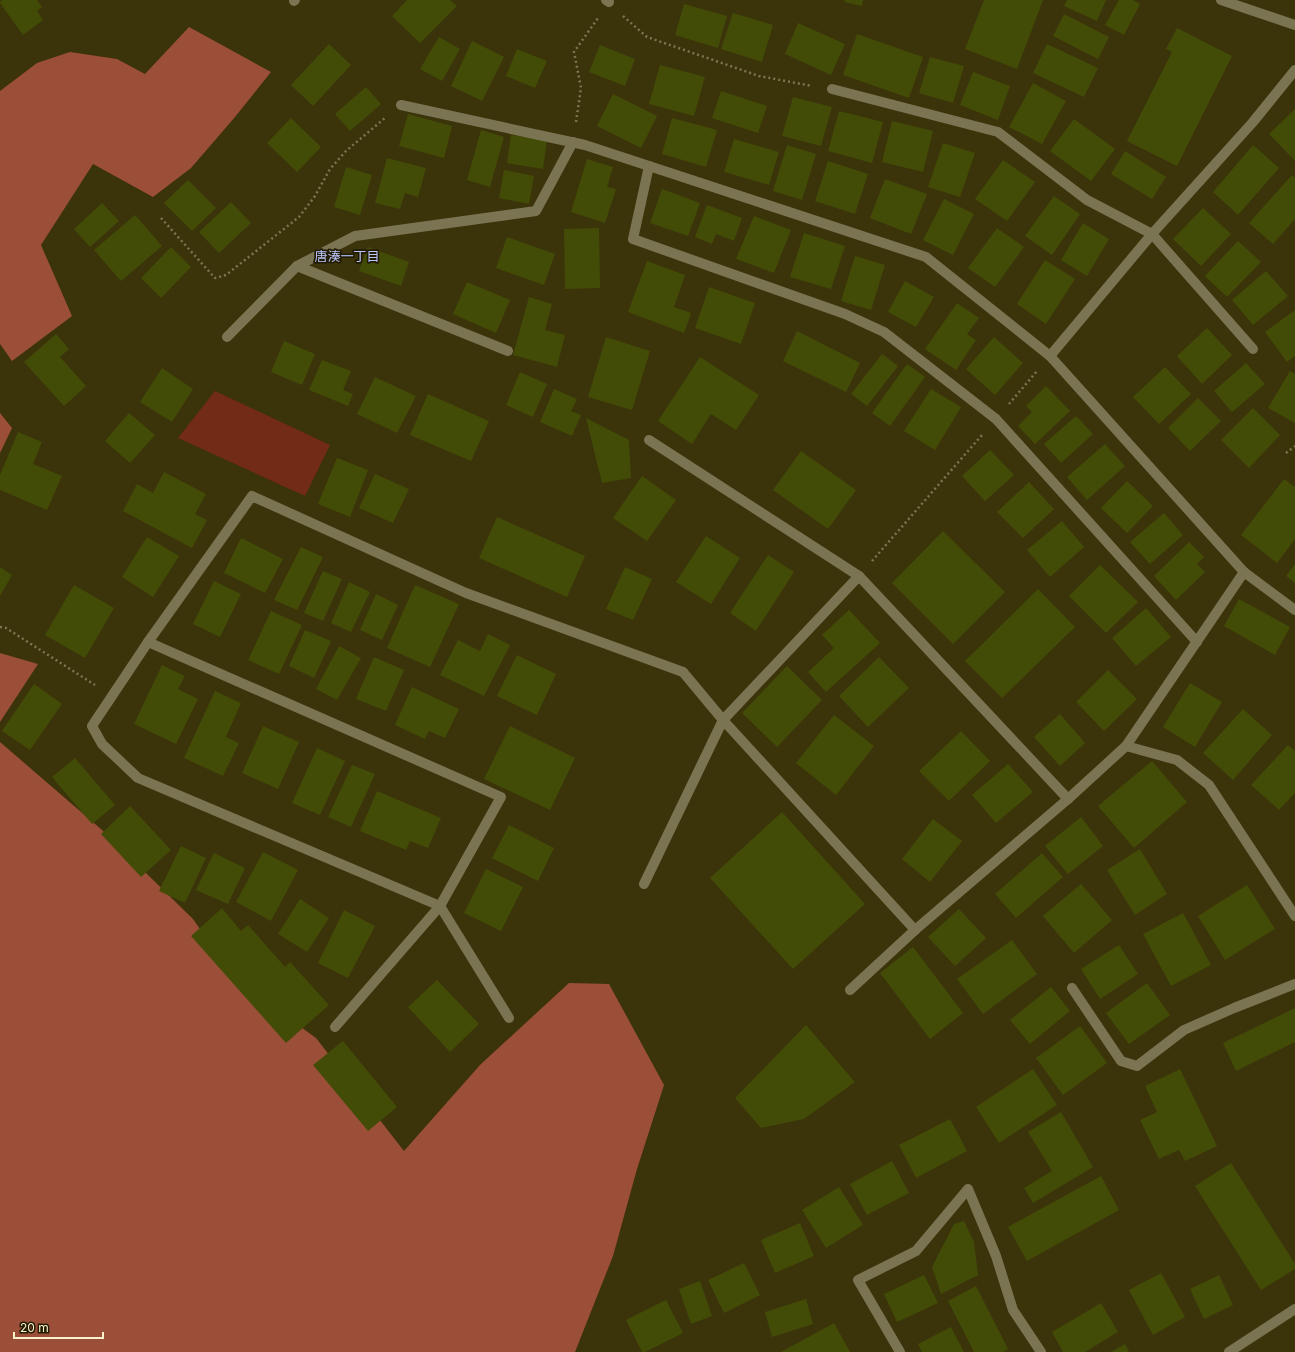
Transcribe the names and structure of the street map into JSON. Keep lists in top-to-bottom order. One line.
{"districts":["唐湊一丁目"],"scale_bar":"20 m"}
